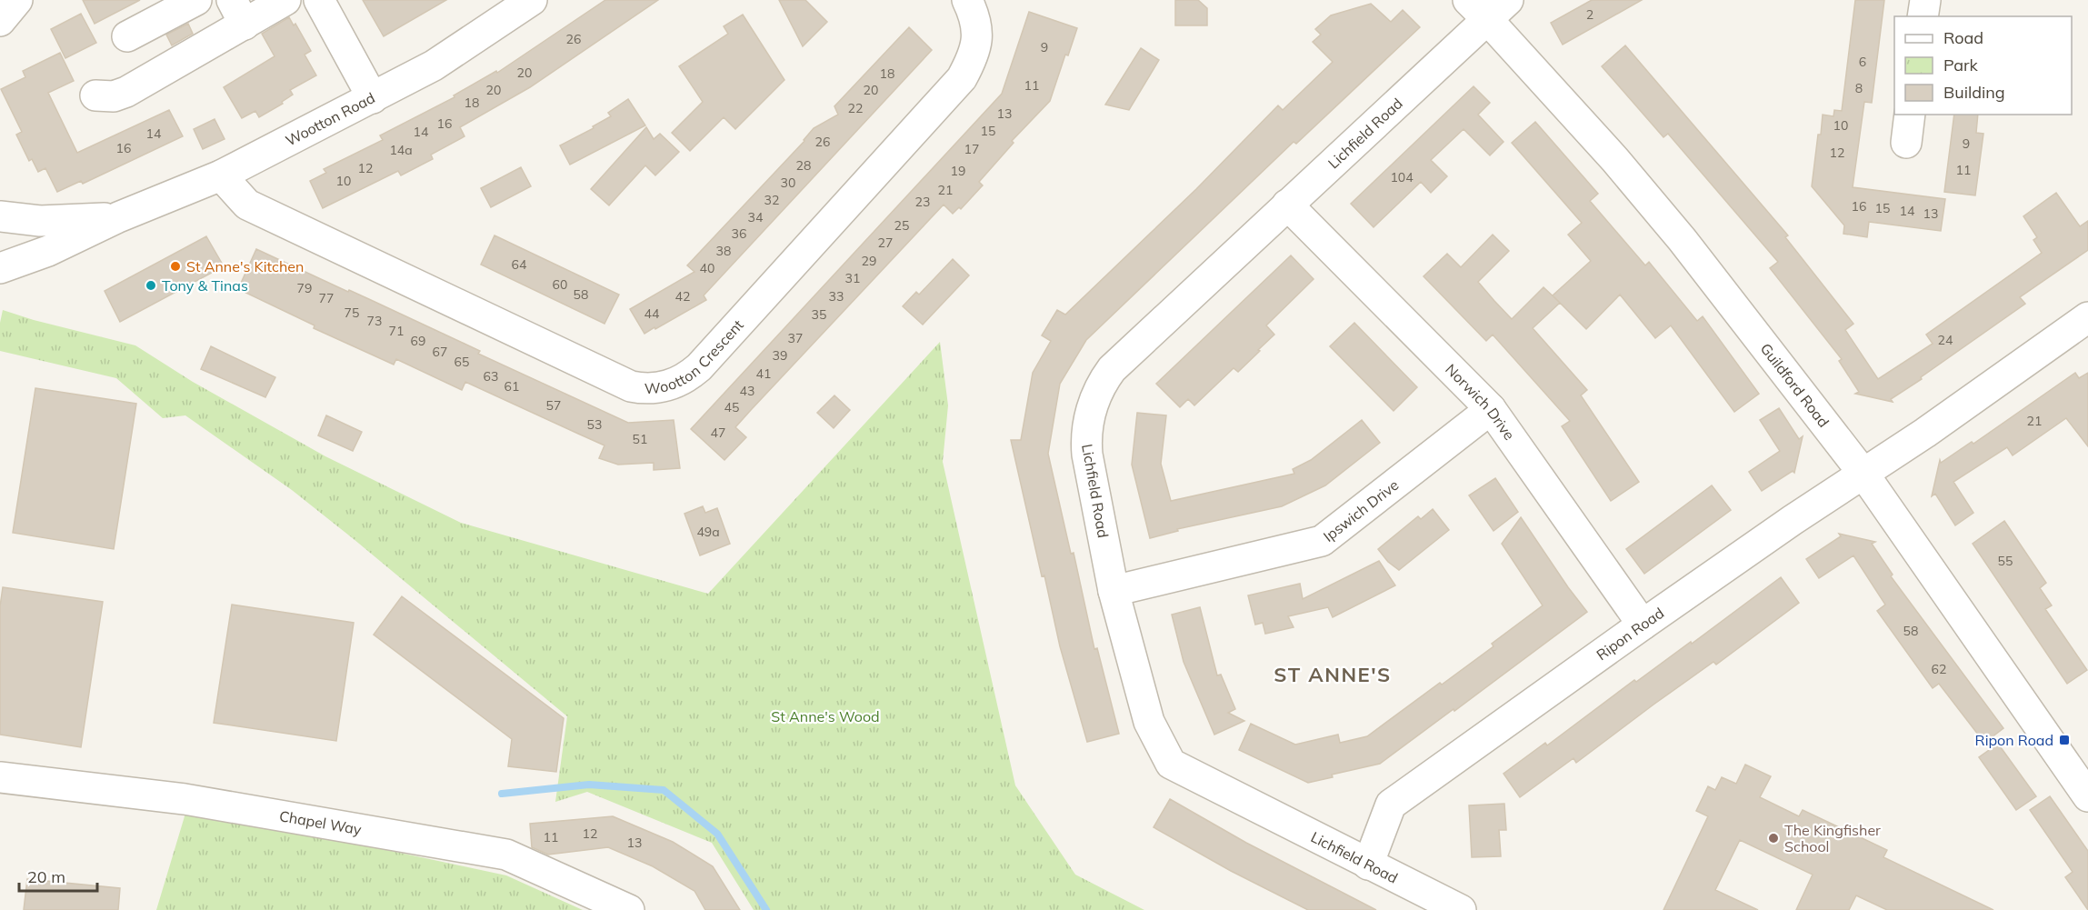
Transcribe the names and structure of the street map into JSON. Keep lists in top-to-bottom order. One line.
{"streets":{"street":["Wootton Road","Lichfield Road","Wootton Crescent","Guildford Road","Norwich Drive","Ipswich Drive","Ripon Road","Chapel Way"]},"crossings":[["Wootton Road","Wootton Crescent"],["Lichfield Road","Guildford Road"],["Lichfield Road","Norwich Drive"],["Lichfield Road","Ipswich Drive"],["Lichfield Road","Ripon Road"],["Guildford Road","Ripon Road"],["Norwich Drive","Ipswich Drive"],["Norwich Drive","Ripon Road"]],"districts":["ST ANNE'S"],"parks":["St Anne's Wood"],"places":{"other":["St Anne's Kitchen","Tony & Tinas","The Kingfisher School"],"transit":["Ripon Road"]},"house_numbers":["2","26","9","6","20","18","11","8","20","20","18","22","13","16","10","15","14","14","26","9","16","17","14a","12","28","12","11","19","104","10","30","21","32","23","16","15","14","13","34","25","36","27","38","29","64","40","31","60","79","58","42","33","77","75","44","35","73","71","37","24","69","67","39","65","41","63","61","43","57","45","21","53","47","51","49a","55","58","62","12","11","13"],"legend":["Road","Park","Building"],"scale_bar":"20 m"}
